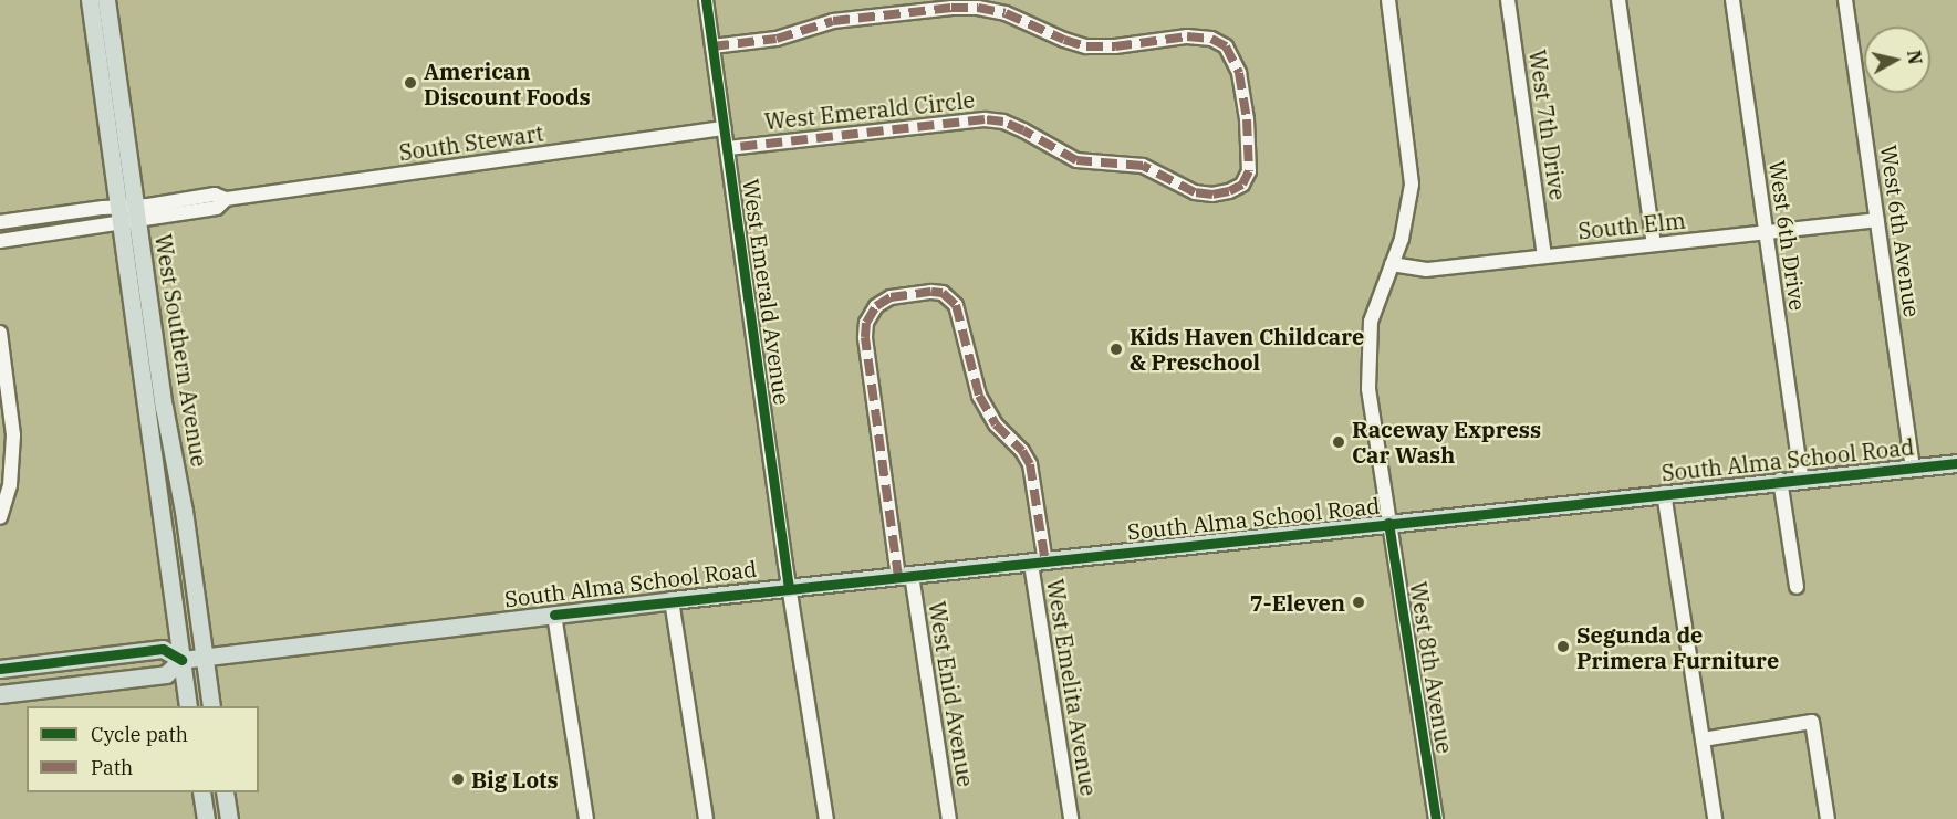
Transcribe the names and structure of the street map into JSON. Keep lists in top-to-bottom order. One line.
{"streets":{"main road":["West Southern Avenue","South Alma School Road"],"street":["West Emerald Circle","West 7th Drive","South Stewart","South Elm","West 6th Avenue","West 6th Drive","West Emerald Avenue","West 8th Avenue","West Emelita Avenue","West Enid Avenue"]},"crossings":[["West Emerald Circle","West Emerald Avenue"],["West 7th Drive","South Elm"],["South Stewart","West Emerald Avenue"],["South Stewart","West Southern Avenue"],["South Elm","West 6th Avenue"],["South Elm","West 6th Drive"],["South Elm","West 8th Avenue"],["West 6th Avenue","South Alma School Road"],["West 6th Drive","South Alma School Road"],["West Emerald Avenue","South Alma School Road"],["West Southern Avenue","South Alma School Road"],["South Alma School Road","West 8th Avenue"],["South Alma School Road","West Emelita Avenue"],["South Alma School Road","West Enid Avenue"],["West Emelita Avenue","West Enid Avenue"]],"places":["American Discount Foods","Kids Haven Childcare & Preschool","Raceway Express Car Wash","7-Eleven","Segunda de Primera Furniture","Big Lots"],"legend":["Cycle path","Path"],"north":"right"}
